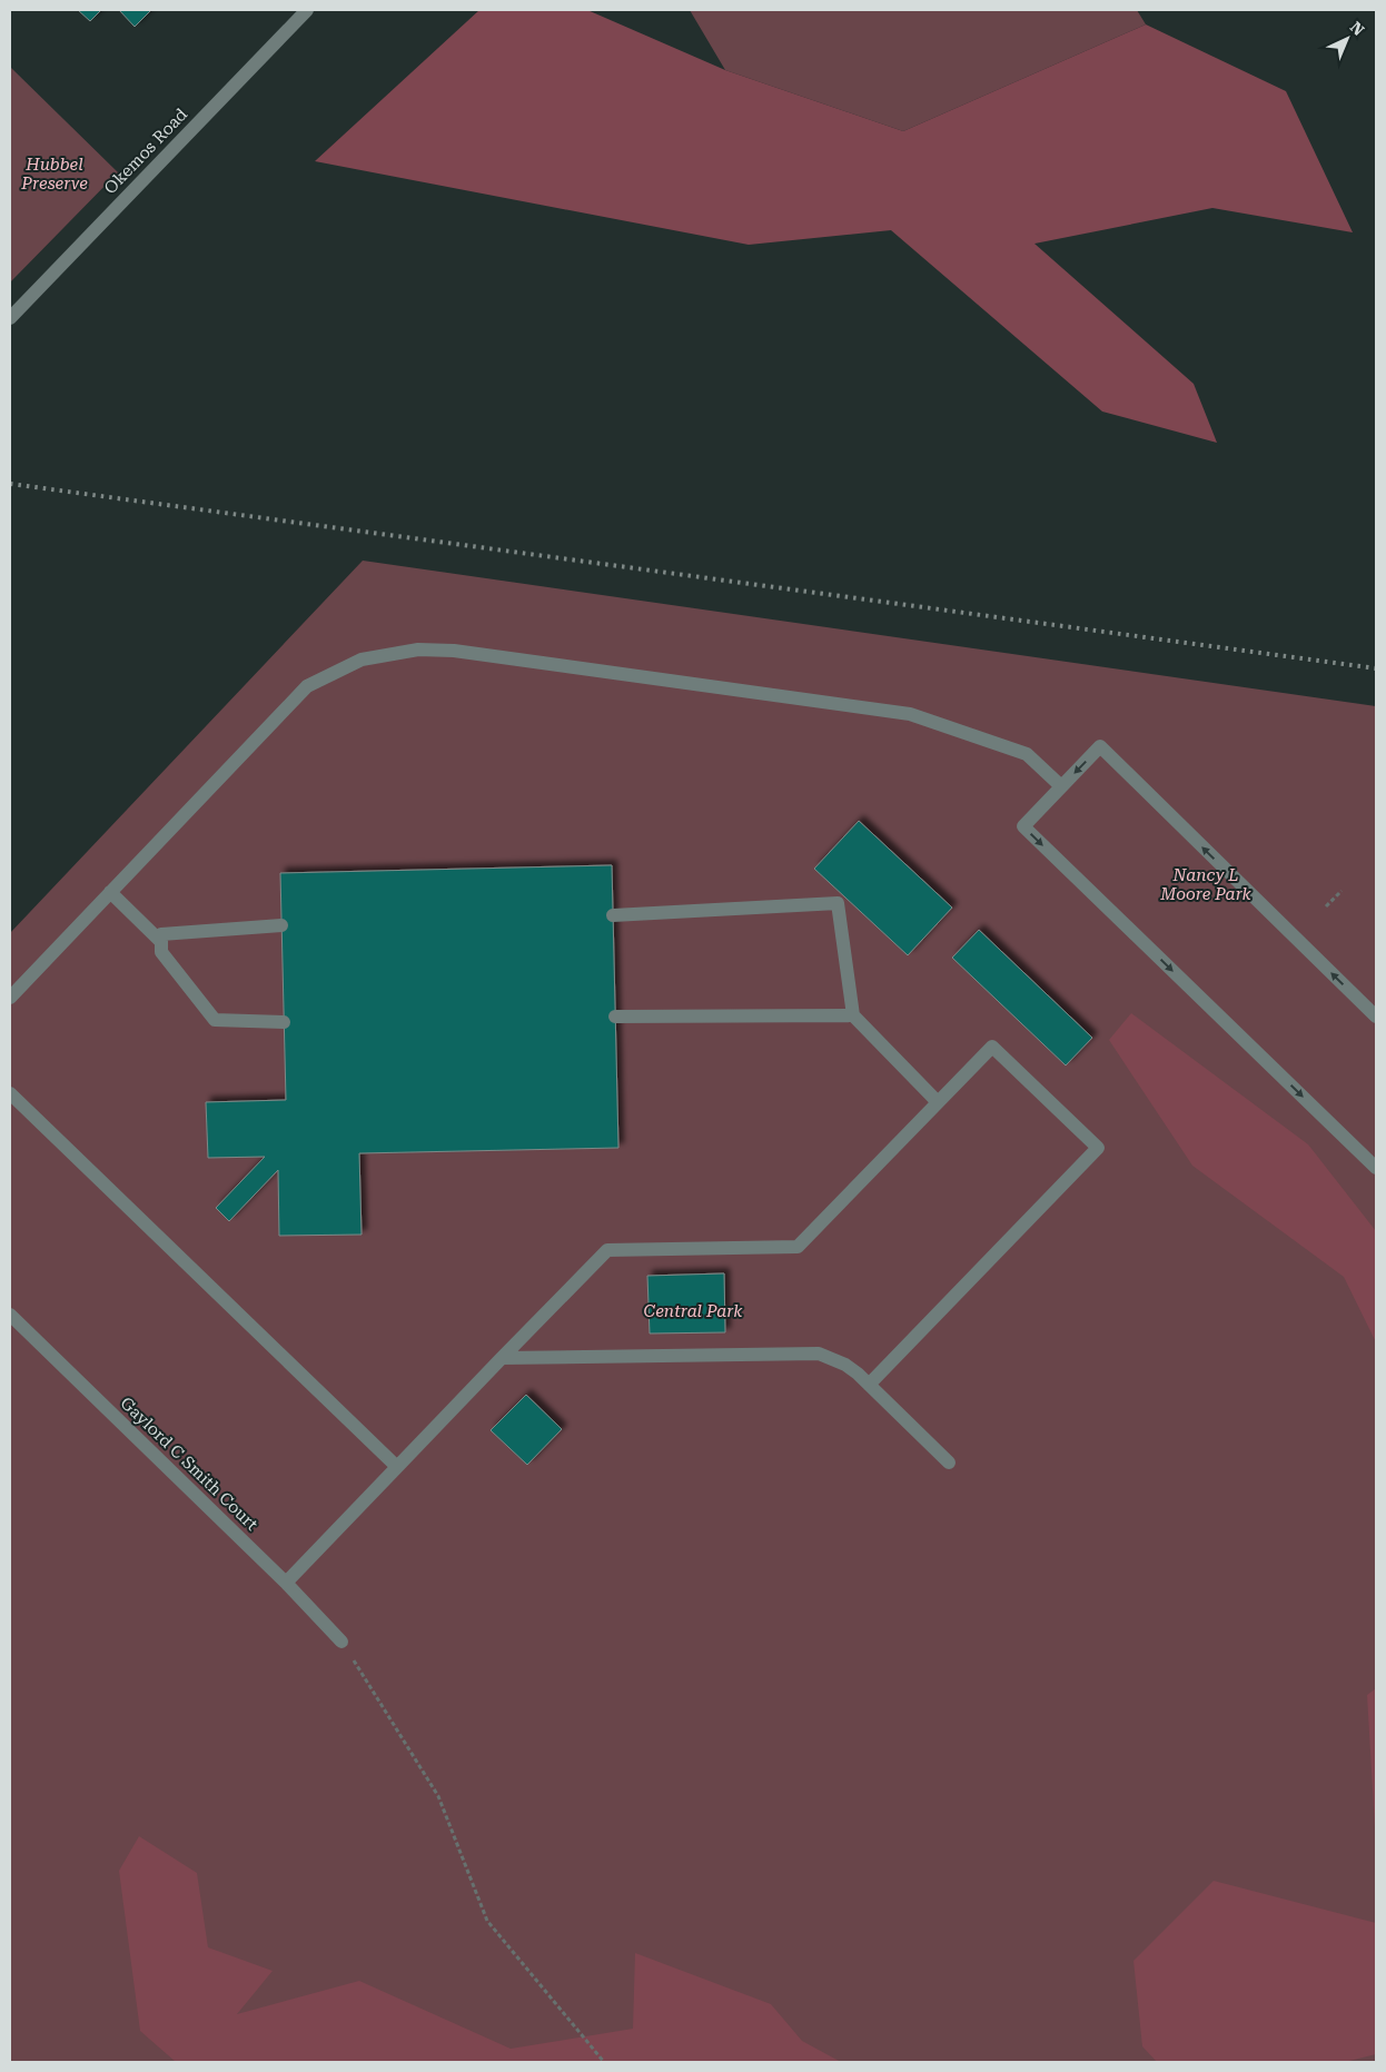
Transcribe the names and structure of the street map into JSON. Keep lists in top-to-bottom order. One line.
{"streets":{"street":["Okemos Road","Gaylord C Smith Court"]},"parks":["Hubbel Preserve","Nancy L Moore Park","Central Park"],"north":"top right"}
